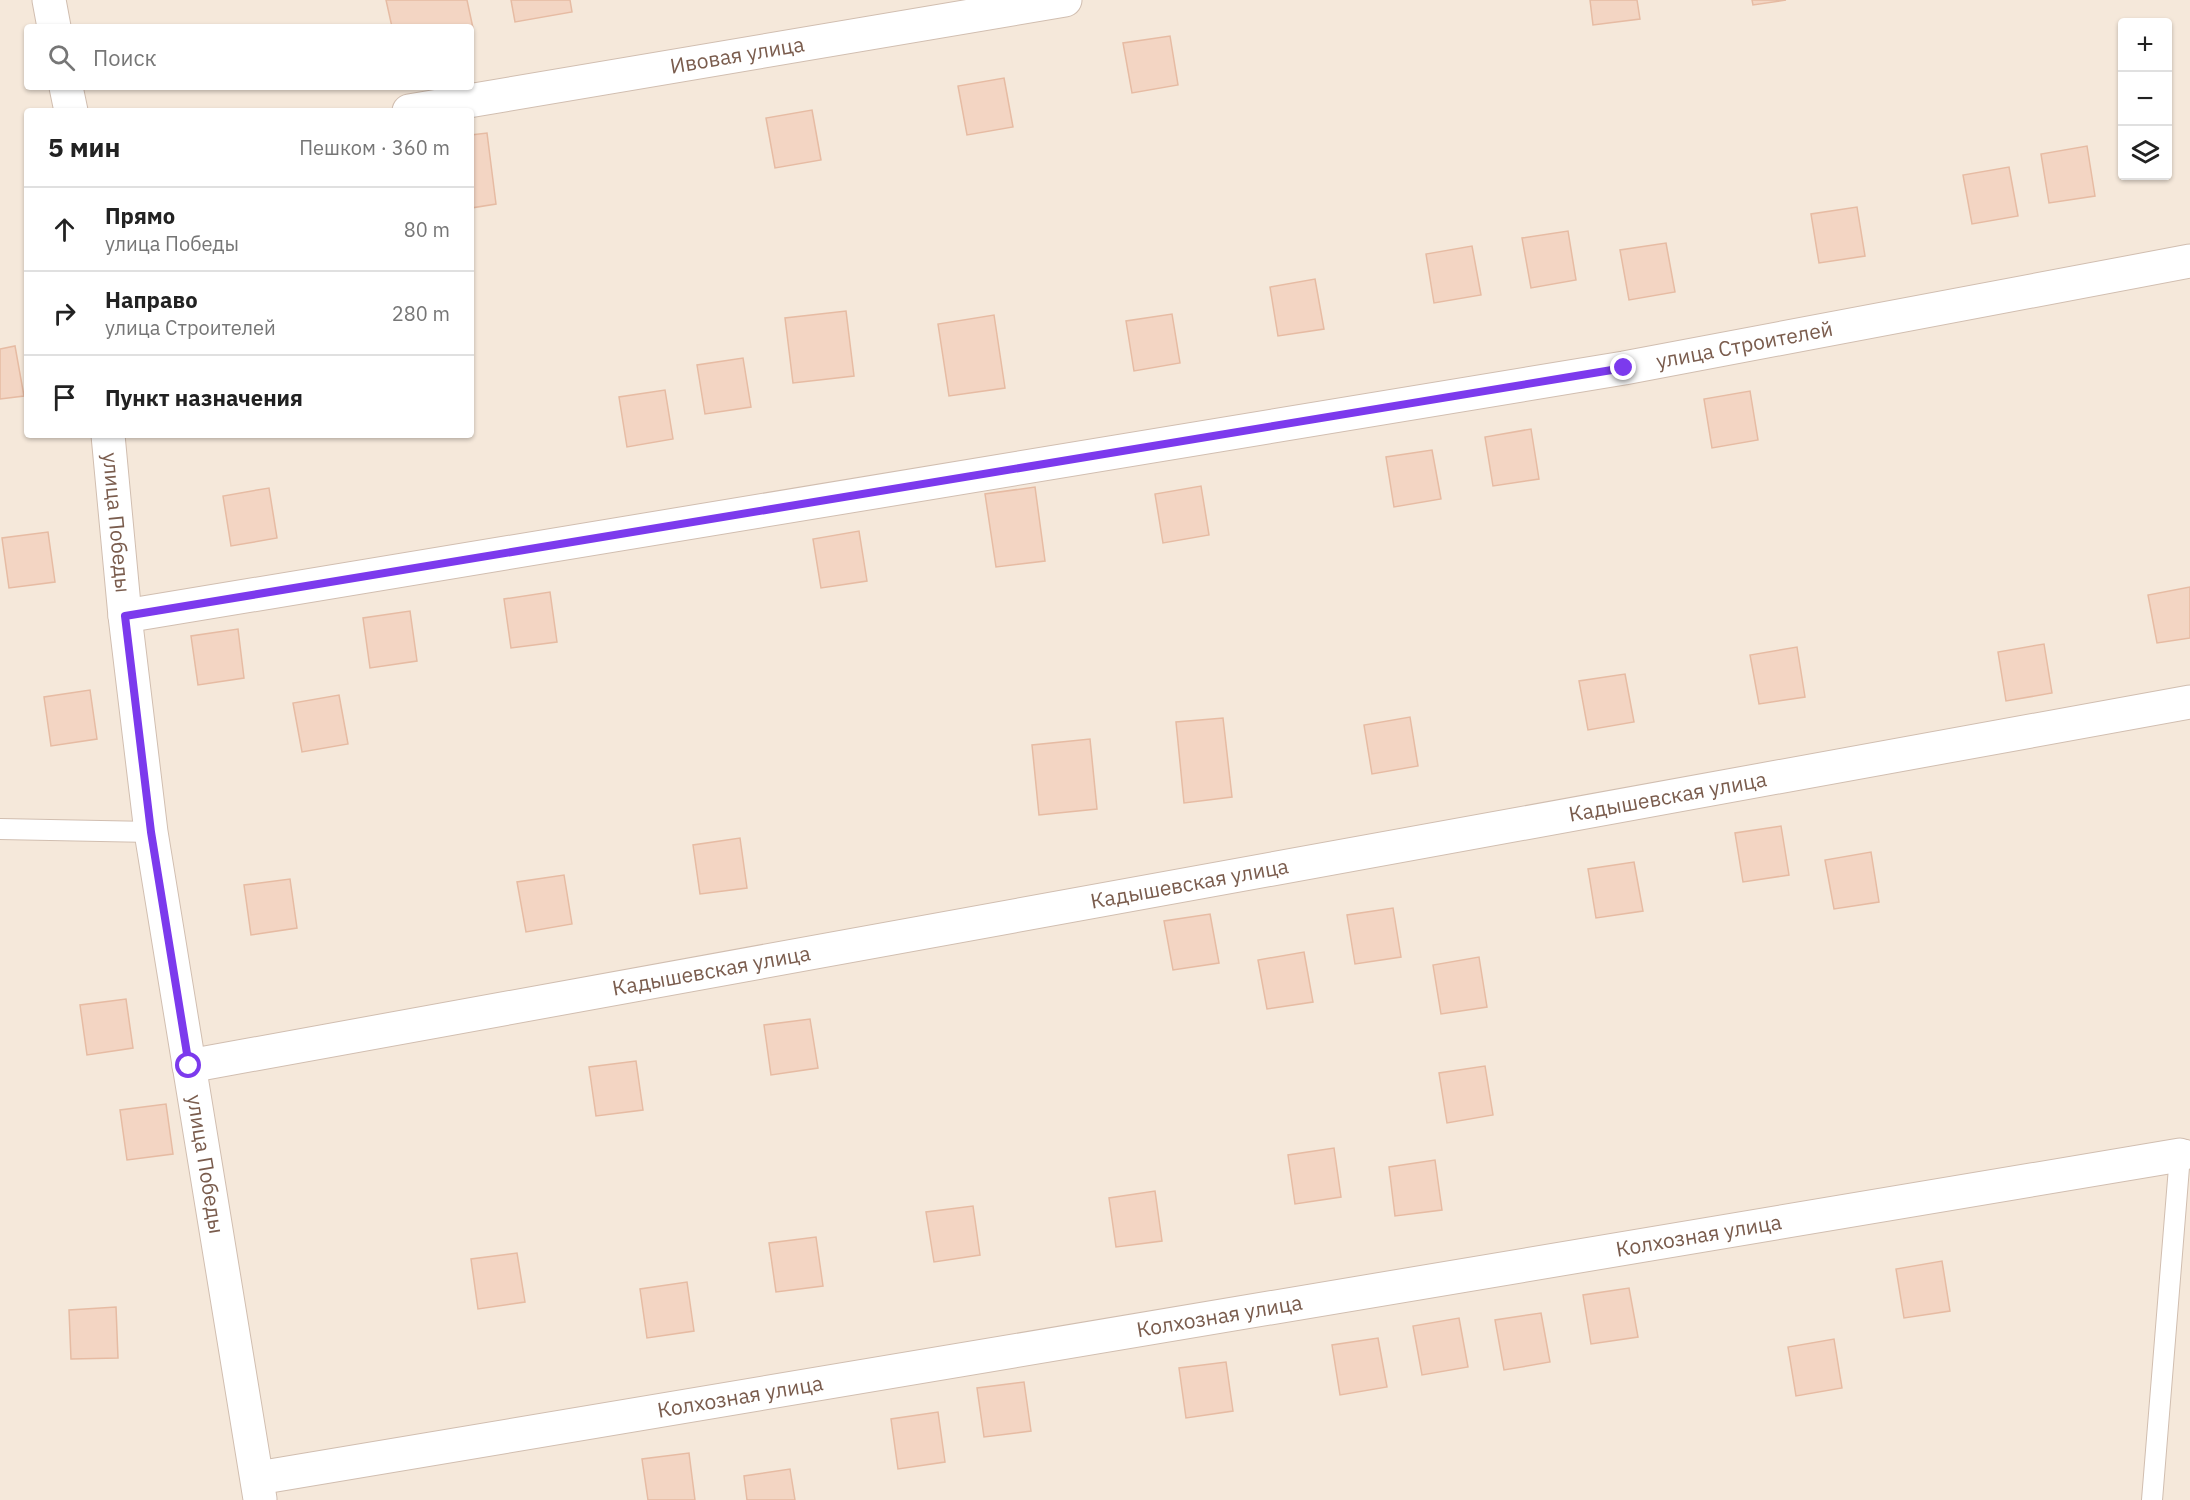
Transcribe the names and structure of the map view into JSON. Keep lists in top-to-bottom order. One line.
{"streets":{"street":["Ивовая улица","улица Строителей","улица Победы","Кадышевская улица","Колхозная улица"]},"crossings":[["улица Строителей","улица Победы"],["улица Победы","Кадышевская улица"],["улица Победы","Колхозная улица"]],"page":{"map_buttons":["+","−"],"search":"Поиск","heading":["5 мин","Пешком · 360 m"],"list":[["Прямо","улица Победы","80 m"],["Направо","улица Строителей","280 m"],"Пункт назначения"]}}
